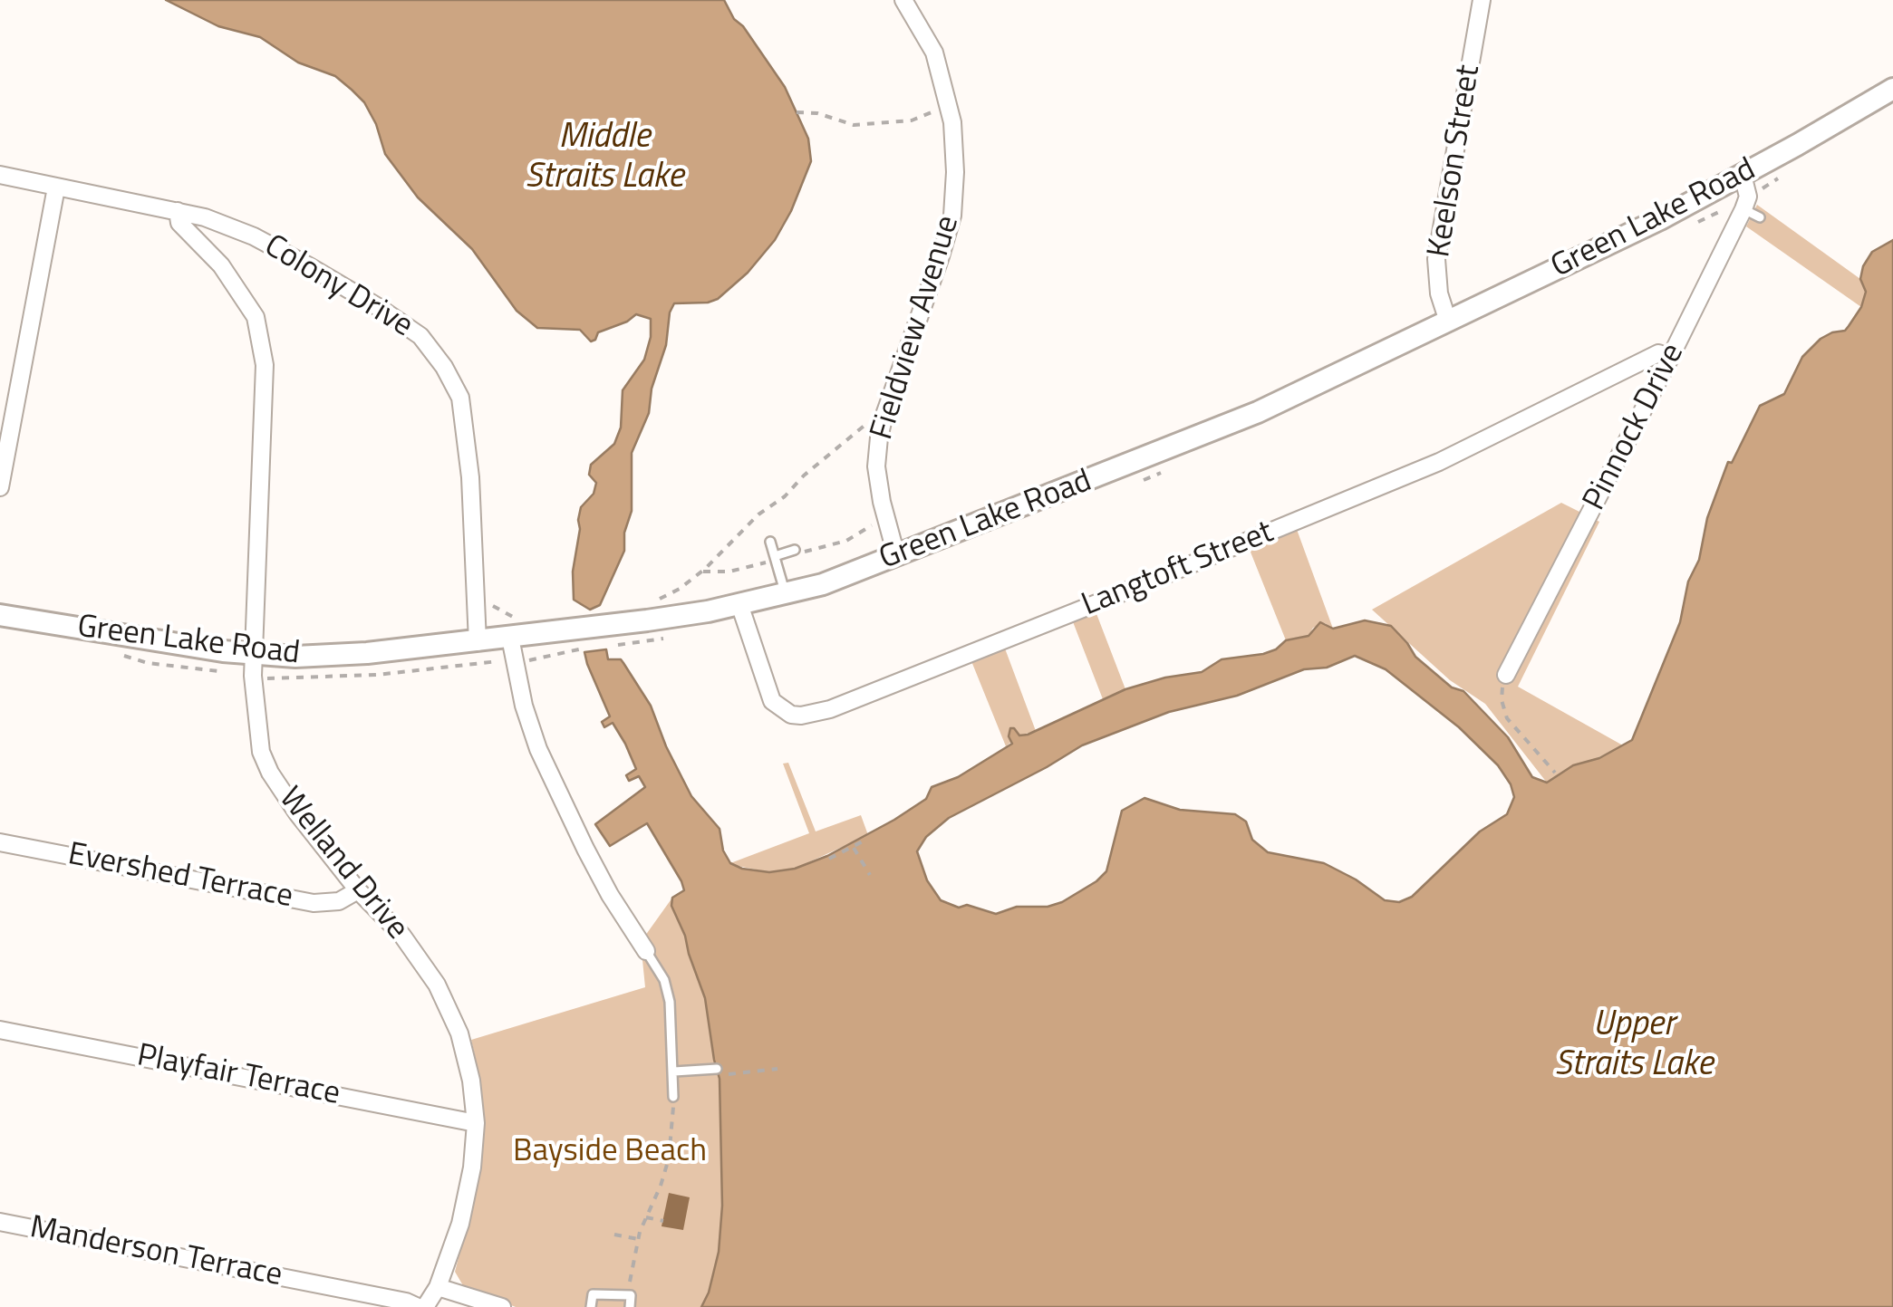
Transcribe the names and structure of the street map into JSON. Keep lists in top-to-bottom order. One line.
{"streets":{"street":["Keelson Street","Green Lake Road","Colony Drive","Fieldview Avenue","Pinnock Drive","Langtoft Street","Welland Drive","Evershed Terrace","Playfair Terrace","Manderson Terrace"]},"crossings":[["Keelson Street","Green Lake Road"],["Green Lake Road","Colony Drive"],["Green Lake Road","Fieldview Avenue"],["Green Lake Road","Pinnock Drive"],["Green Lake Road","Langtoft Street"],["Green Lake Road","Welland Drive"],["Colony Drive","Welland Drive"],["Pinnock Drive","Langtoft Street"],["Welland Drive","Evershed Terrace"],["Welland Drive","Playfair Terrace"]],"water":["Middle Straits Lake","Upper Straits Lake"],"parks":["Bayside Beach"]}
